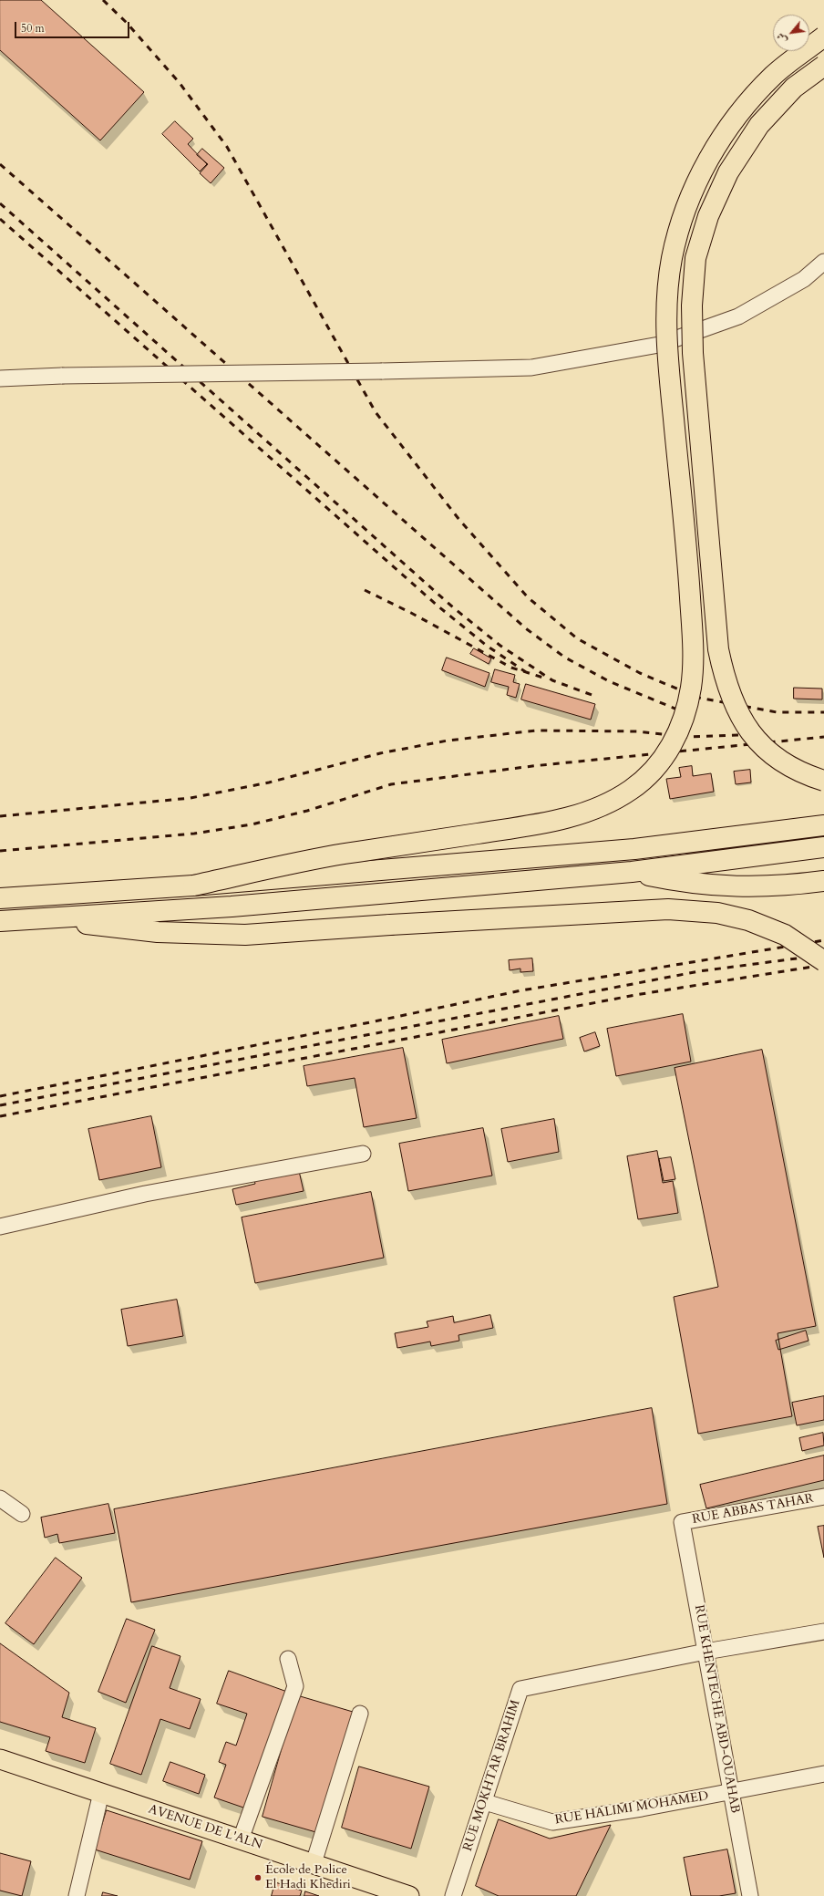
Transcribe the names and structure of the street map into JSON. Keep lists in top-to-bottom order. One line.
{"streets":{"main road":["AVENUE DE L'ALN"],"street":["RUE ABBAS TAHAR","RUE KHENTECHE ABD-OUAHAB","RUE MOKHTAR BRAHIM","RUE HALIMI MOHAMED"]},"crossings":[["RUE ABBAS TAHAR","RUE KHENTECHE ABD-OUAHAB"],["RUE KHENTECHE ABD-OUAHAB","RUE MOKHTAR BRAHIM"],["RUE KHENTECHE ABD-OUAHAB","RUE HALIMI MOHAMED"],["RUE MOKHTAR BRAHIM","RUE HALIMI MOHAMED"]],"places":["École de Police El Hadi Khediri"],"scale_bar":"50 m","north":"bottom left"}
